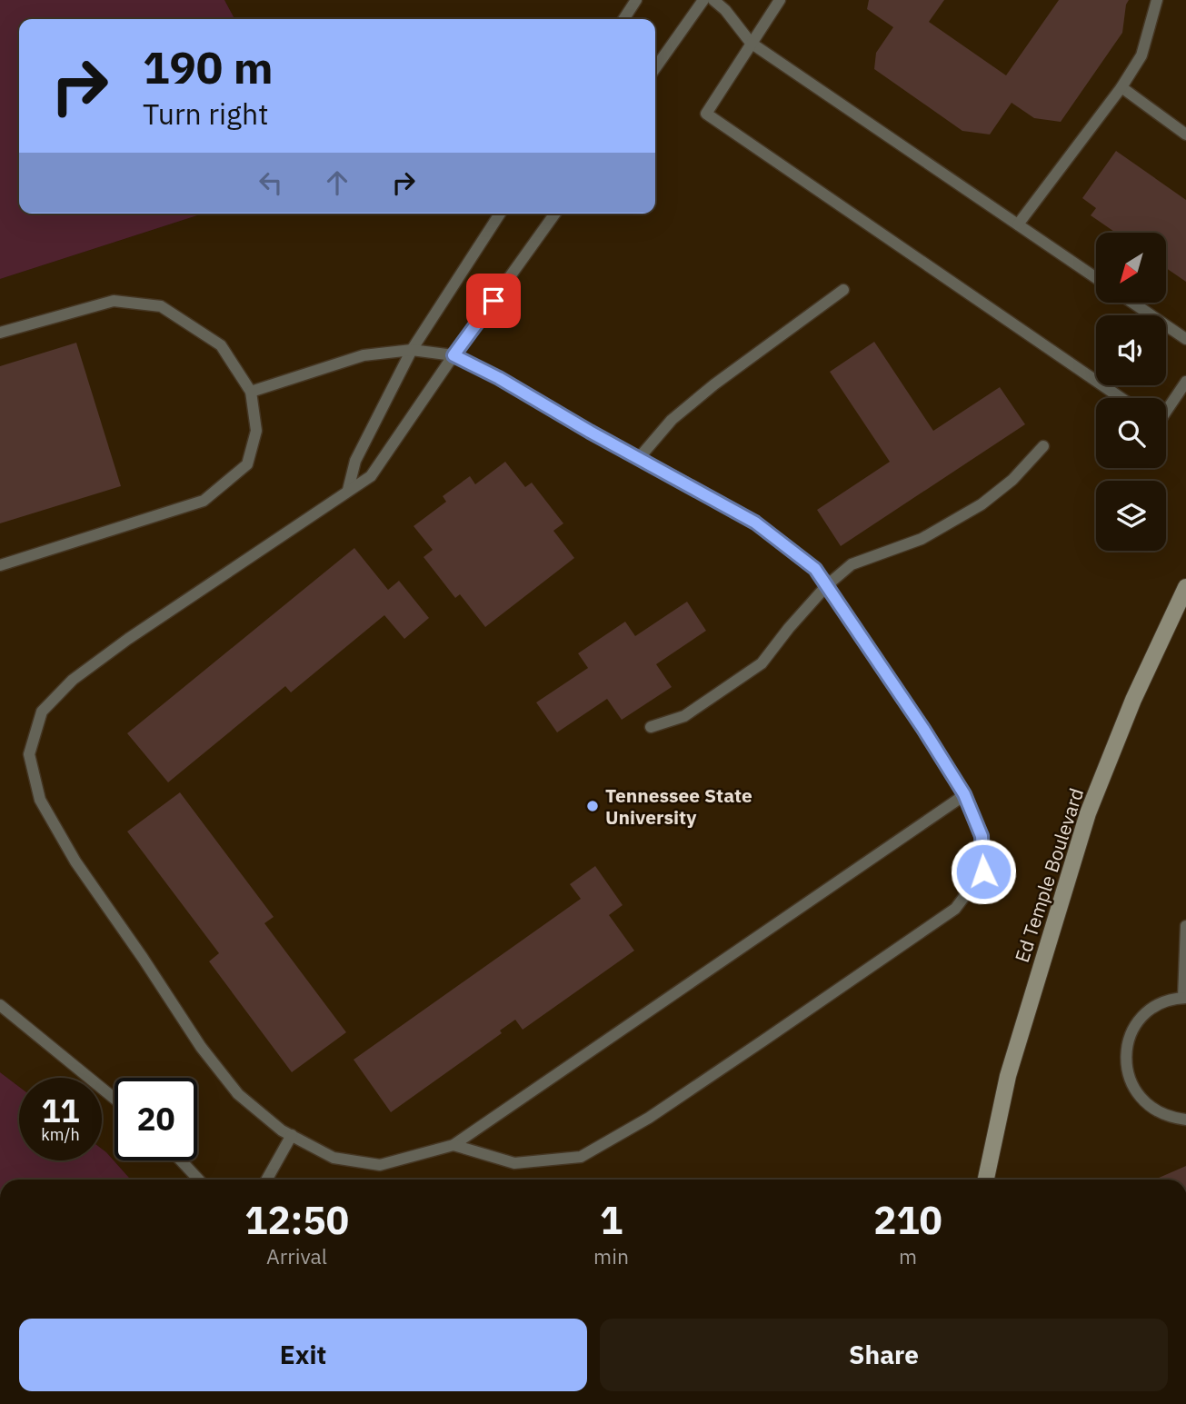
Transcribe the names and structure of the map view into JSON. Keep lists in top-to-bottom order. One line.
{"streets":{"main road":["Ed Temple Boulevard"]},"places":["Tennessee State University"],"north":"bottom left","page":{"turn":["190 m","Turn right"],"speed":"11 km/h","limit":"20","eta":["12:50","Arrival","1","min","210","m"],"buttons":["Exit","Share"]}}
